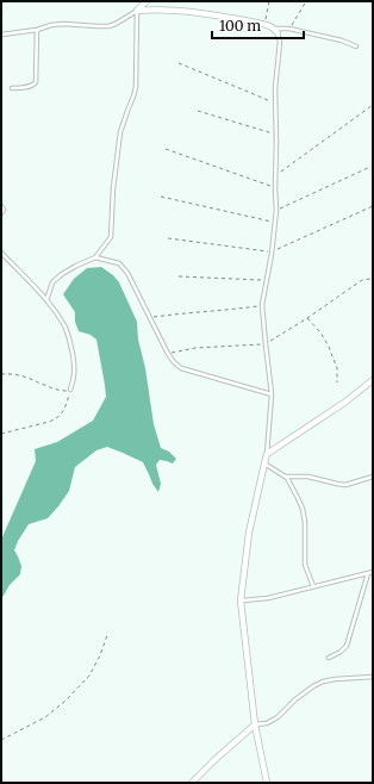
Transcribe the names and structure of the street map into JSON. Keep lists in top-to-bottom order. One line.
{"scale_bar":"100 m"}
